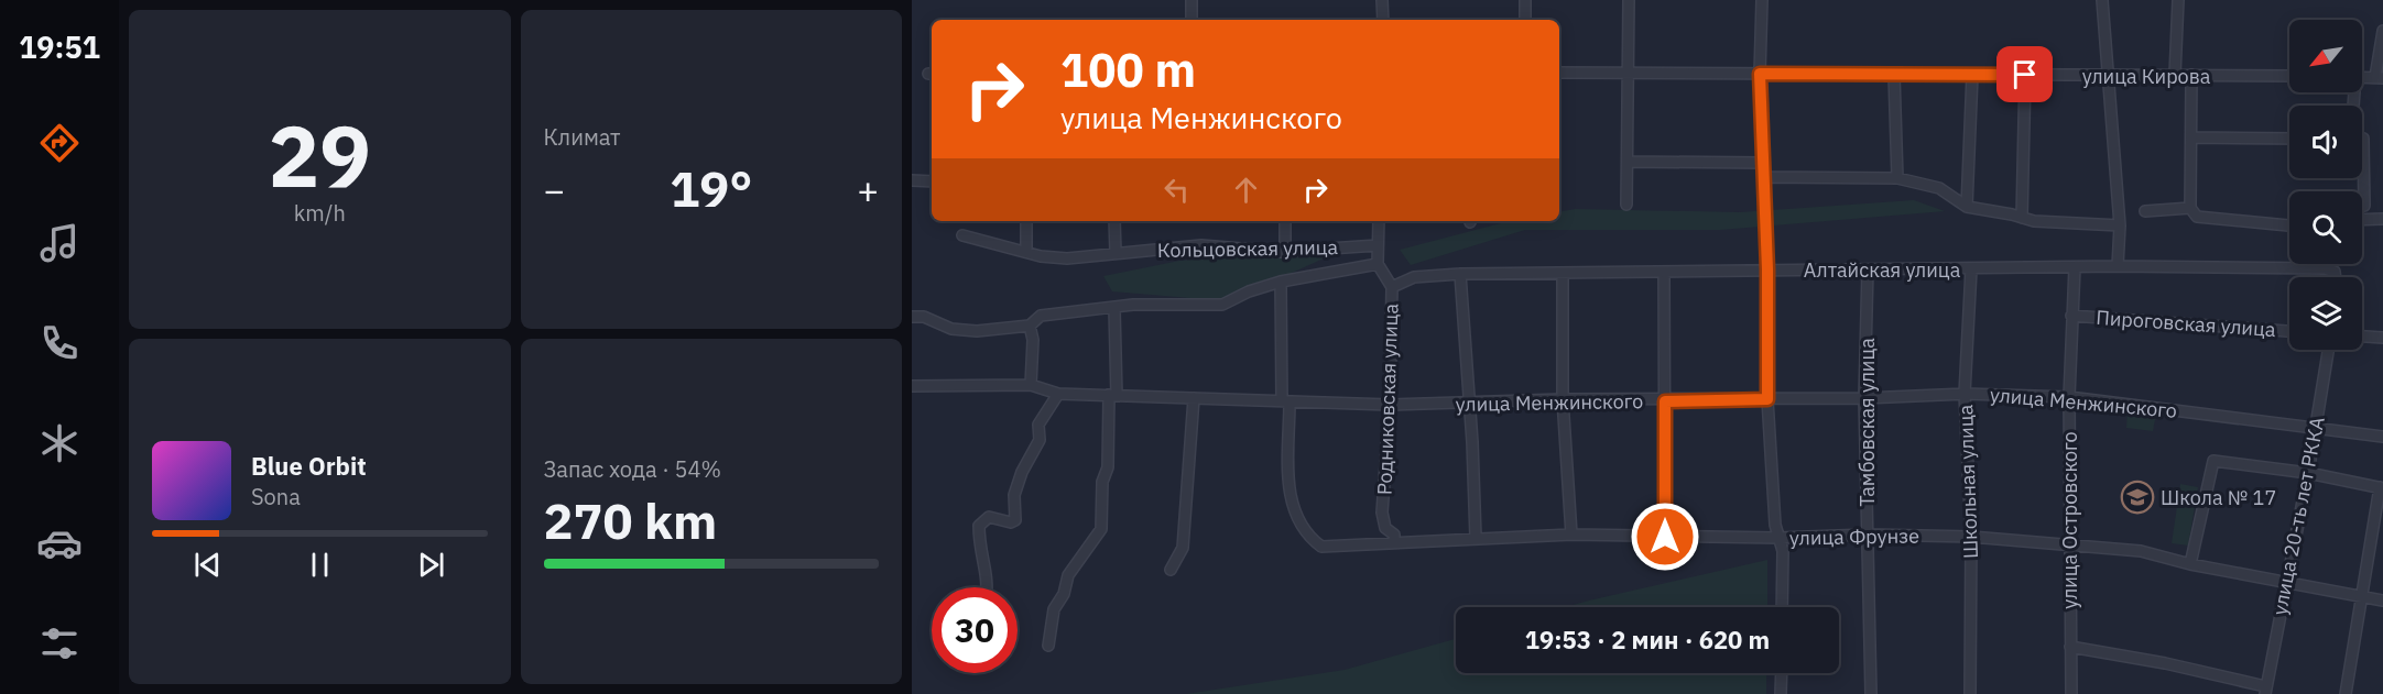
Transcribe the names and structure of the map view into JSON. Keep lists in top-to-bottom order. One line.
{"streets":{"street":["улица Кирова","Кольцовская улица","Алтайская улица","Пироговская улица","Родниковская улица","улица Менжинского","Тамбовская улица","Школьная улица","улица 20-ть лет РККА","улица Островского","улица Фрунзе"]},"crossings":[["Кольцовская улица","Родниковская улица"],["Алтайская улица","Родниковская улица"],["Алтайская улица","Тамбовская улица"],["Алтайская улица","Школьная улица"],["Алтайская улица","улица Островского"],["Пироговская улица","улица Островского"],["Родниковская улица","улица Менжинского"],["Родниковская улица","улица Фрунзе"],["улица Менжинского","Тамбовская улица"],["улица Менжинского","Школьная улица"],["улица Менжинского","улица 20-ть лет РККА"],["улица Менжинского","улица Островского"],["улица Менжинского","улица Фрунзе"],["Тамбовская улица","улица Фрунзе"],["Школьная улица","улица Фрунзе"],["улица 20-ть лет РККА","улица Фрунзе"],["улица Островского","улица Фрунзе"]],"places":{"school or university":["Школа № 17"]},"north":"bottom left","page":{"tabs":"19:51","tile":[["29","km/h"],"Климат",["Запас хода · 54%","270 km"]],"turn":["100 m","улица Менжинского"],"heat":["−","19°","+"],"song":["Blue Orbit","Sona"],"limit":"30","trip":"19:53 · 2 мин · 620 m"}}
